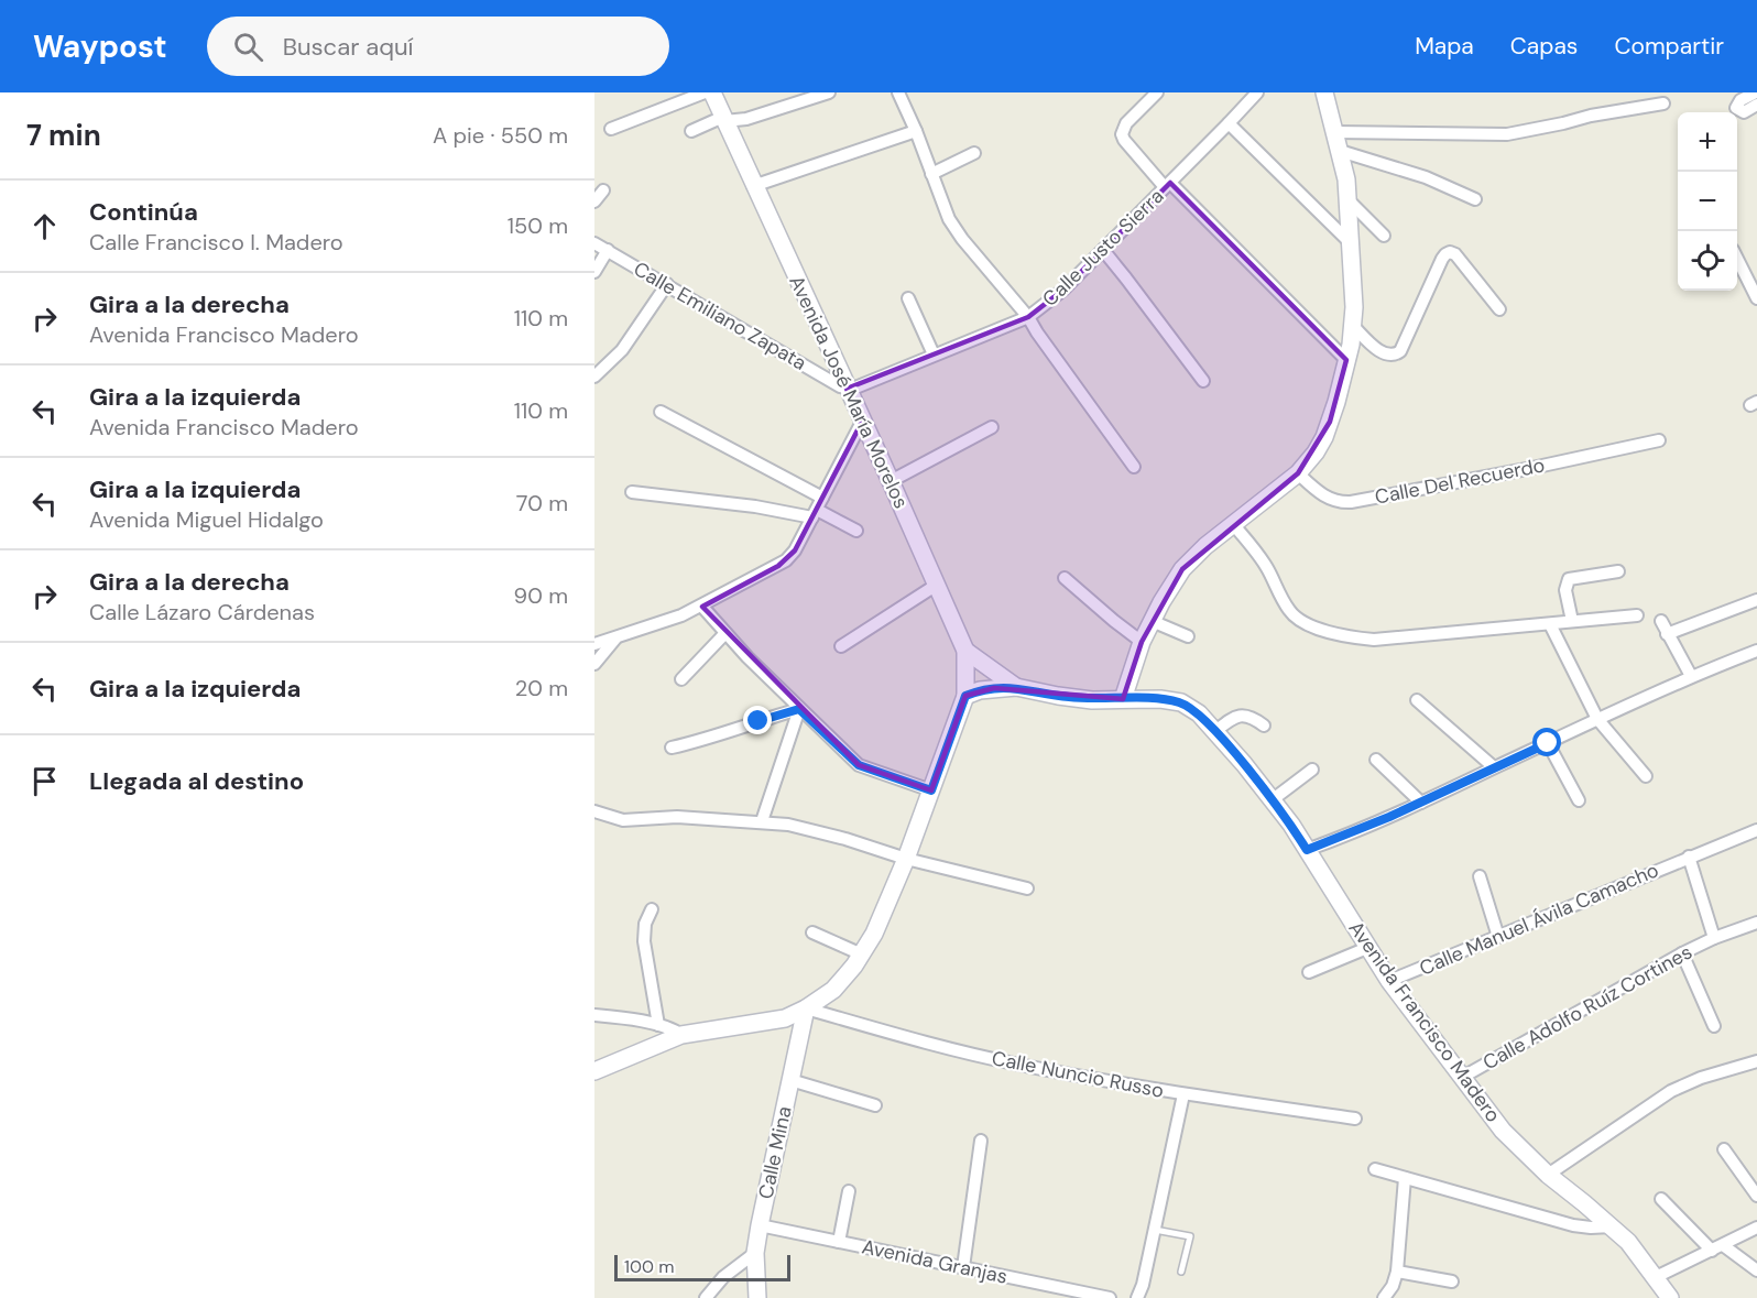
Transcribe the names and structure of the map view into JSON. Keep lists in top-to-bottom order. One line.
{"streets":{"street":["Calle Justo Sierra","Calle Emiliano Zapata","Avenida José María Morelos","Calle Del Recuerdo","Calle Manuel Ávila Camacho","Calle Adolfo Ruíz Cortines","Avenida Francisco Madero","Calle Nuncio Russo","Calle Mina","Avenida Granjas"]},"crossings":[["Calle Justo Sierra","Calle Emiliano Zapata"],["Calle Justo Sierra","Avenida José María Morelos"],["Calle Emiliano Zapata","Avenida José María Morelos"],["Avenida José María Morelos","Avenida Francisco Madero"],["Avenida José María Morelos","Calle Nuncio Russo"],["Avenida José María Morelos","Calle Mina"],["Calle Manuel Ávila Camacho","Avenida Francisco Madero"],["Calle Adolfo Ruíz Cortines","Avenida Francisco Madero"],["Calle Nuncio Russo","Calle Mina"],["Calle Mina","Avenida Granjas"]],"scale_bar":"100 m","page":{"header":"Waypost","search":"Buscar aquí","nav":["Mapa","Capas","Compartir"],"heading":["7 min","A pie · 550 m"],"map_buttons":["+","−"],"list":[["Continúa","Calle Francisco I. Madero","150 m"],["Gira a la derecha","Avenida Francisco Madero","110 m"],["Gira a la izquierda","Avenida Francisco Madero","110 m"],["Gira a la izquierda","Avenida Miguel Hidalgo","70 m"],["Gira a la derecha","Calle Lázaro Cárdenas","90 m"],["Gira a la izquierda","20 m"],"Llegada al destino"],"scale":"100 m"}}
